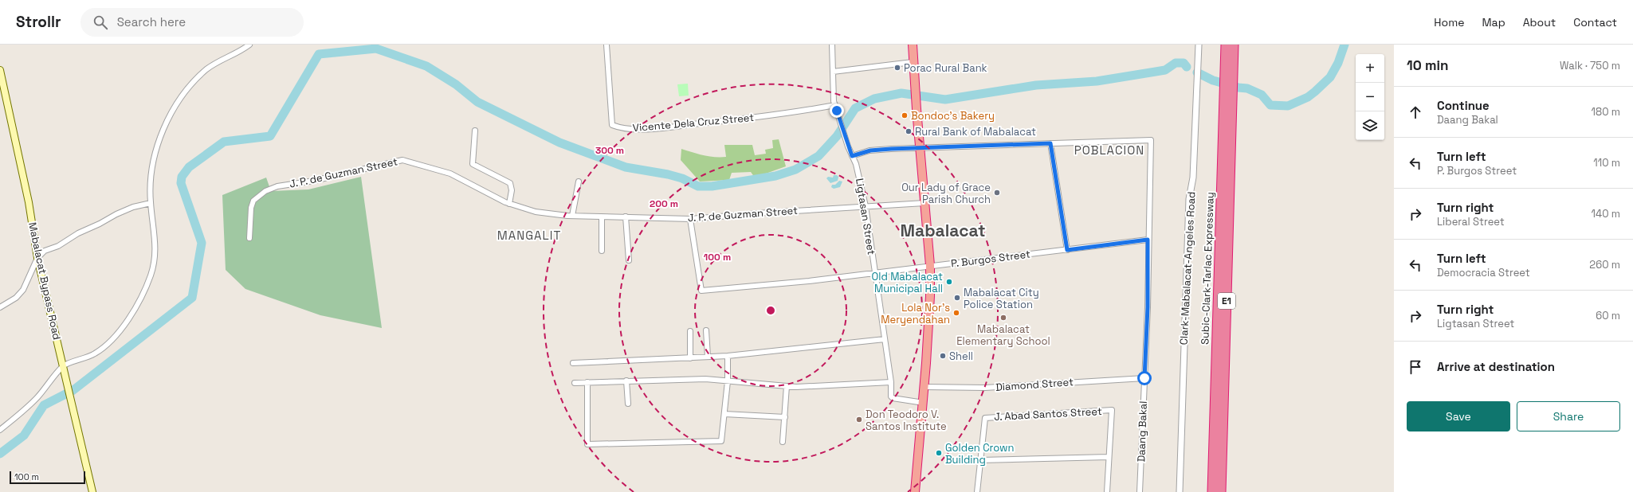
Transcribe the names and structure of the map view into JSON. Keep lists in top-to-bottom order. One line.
{"streets":{"highway":["Subic-Clark-Tarlac Expressway","E1"],"main road":["Mabalacat Bypass Road"],"street":["Vicente Dela Cruz Street","J. P. de Guzman Street","Ligtasan Street","P. Burgos Street","Clark-Mabalacat-Angeles Road","Diamond Street","J. Abad Santos Street","Daang Bakal"]},"crossings":[["Vicente Dela Cruz Street","Ligtasan Street"],["J. P. de Guzman Street","Ligtasan Street"],["J. P. de Guzman Street","P. Burgos Street"],["Ligtasan Street","P. Burgos Street"],["P. Burgos Street","Daang Bakal"],["Diamond Street","Daang Bakal"]],"districts":["POBLACION","Mabalacat","MANGALIT"],"places":["Porac Rural Bank","Bondoc's Bakery","Rural Bank of Mabalacat","Our Lady of Grace Parish Church","Old Mabalacat Municipal Hall","Mabalacat City Police Station","Lola Nor's Meryendahan","Mabalacat Elementary School","Shell","Don Teodoro V. Santos Institute","Golden Crown Building"],"scale_bar":"100 m","page":{"header":"Strollr","search":"Search here","nav":["Home","Map","About","Contact"],"heading":["10 min","Walk · 750 m"],"map_buttons":["+","−"],"list":[["Continue","Daang Bakal","180 m"],["Turn left","P. Burgos Street","110 m"],["Turn right","Liberal Street","140 m"],["Turn left","Democracia Street","260 m"],["Turn right","Ligtasan Street","60 m"],"Arrive at destination"],"buttons":["Save","Share"],"scale":"100 m"},"rings":["300 m","200 m","100 m"]}
